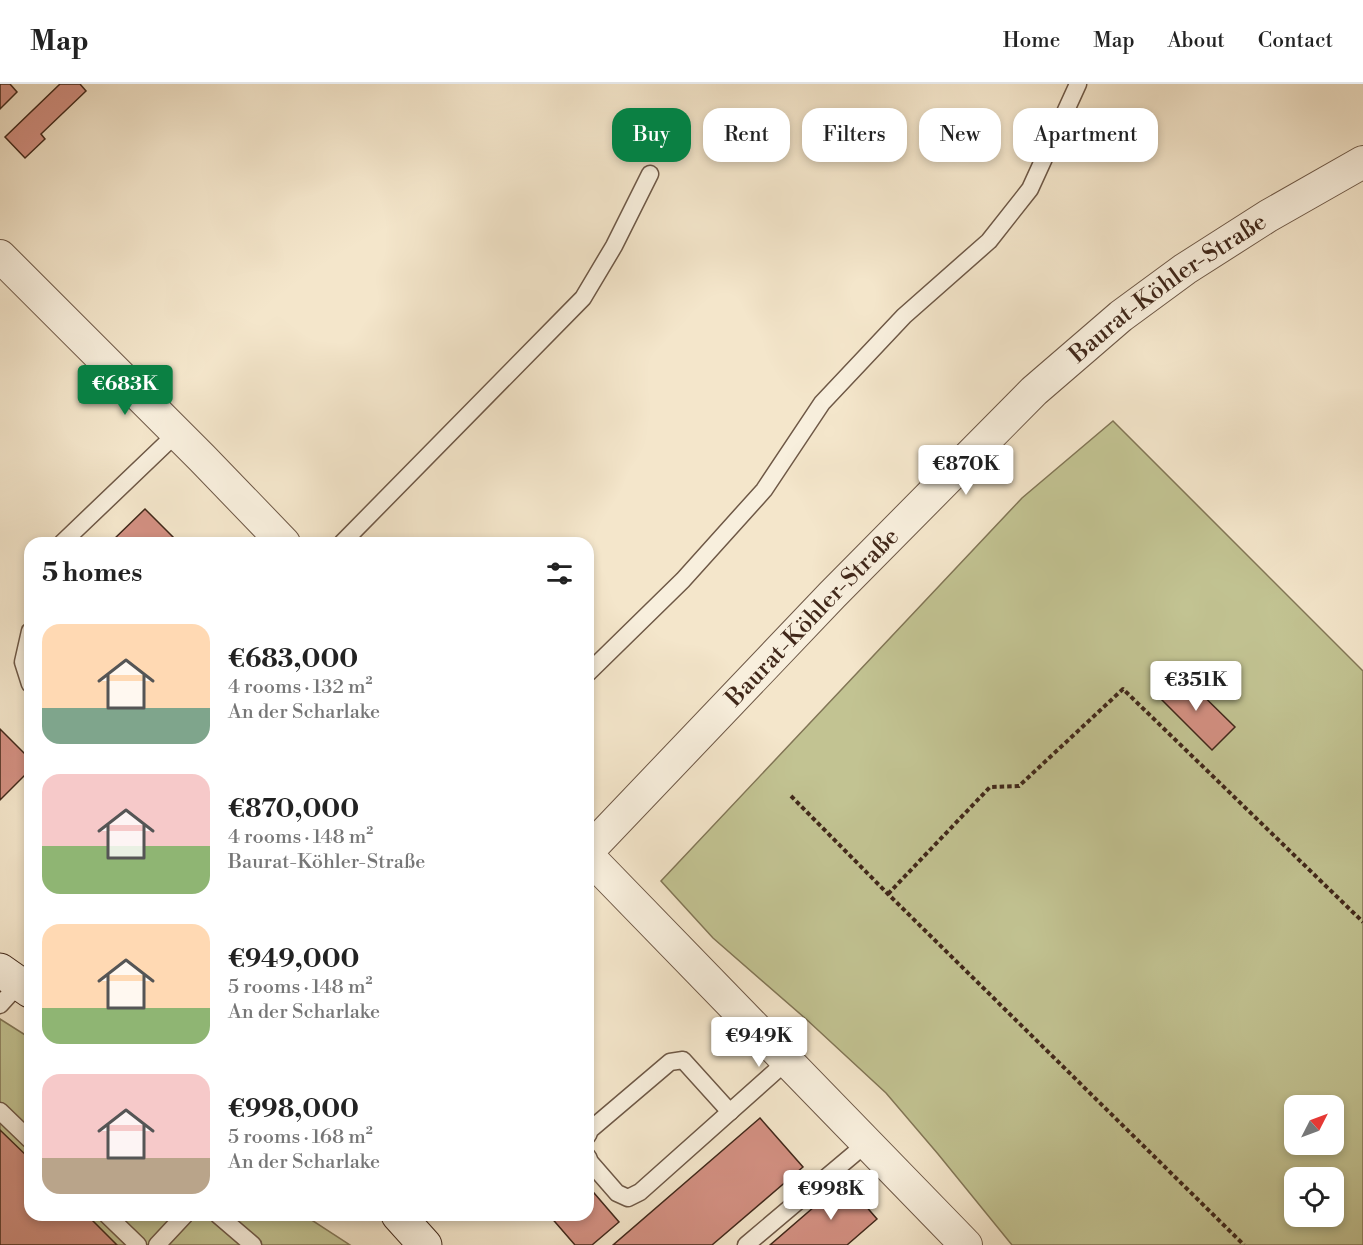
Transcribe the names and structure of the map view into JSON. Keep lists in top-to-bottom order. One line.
{"streets":{"street":["Baurat-Köhler-Straße"]},"north":"top right","page":{"header":"Map","nav":["Home","Map","About","Contact"],"chip":["Buy","Rent","Filters","New","Apartment"],"price":["€683K","€870K","€351K","€949K","€998K"],"heading":"5 homes","list":[{"name":"€683,000","note":"4 rooms · 132 m² · An der Scharlake"},{"name":"€870,000","note":"4 rooms · 148 m² · Baurat-Köhler-Straße"},{"name":"€949,000","note":"5 rooms · 148 m² · An der Scharlake"},{"name":"€998,000","note":"5 rooms · 168 m² · An der Scharlake"}]}}
